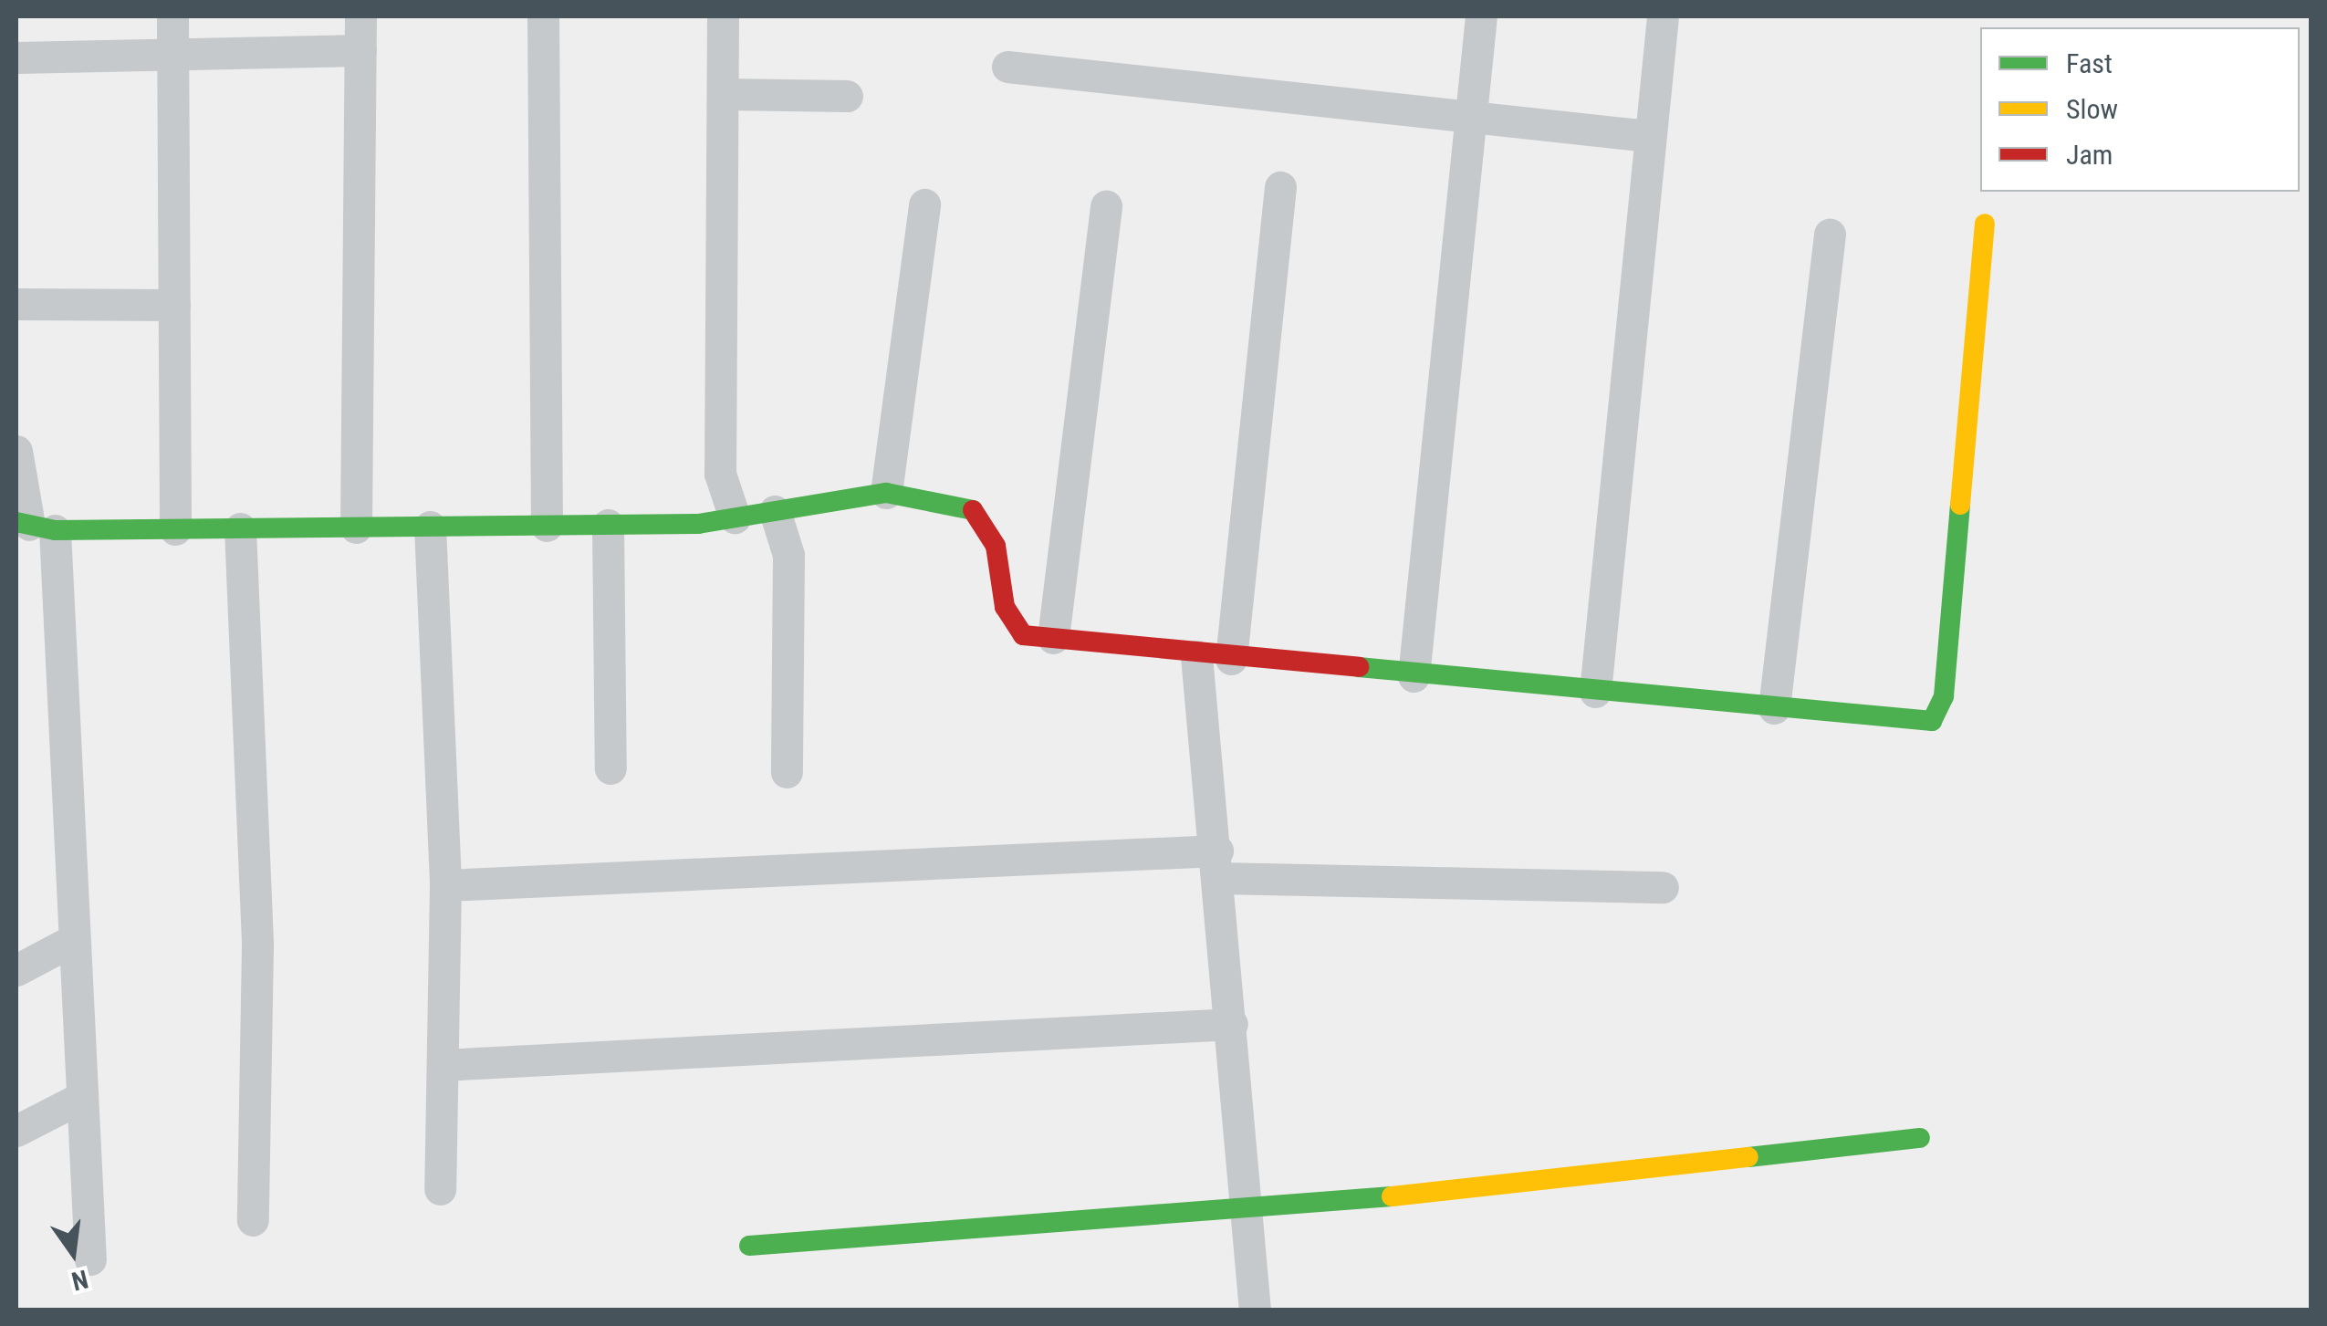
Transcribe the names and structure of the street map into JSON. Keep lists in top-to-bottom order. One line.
{"legend":["Fast","Slow","Jam"],"north":"bottom"}
